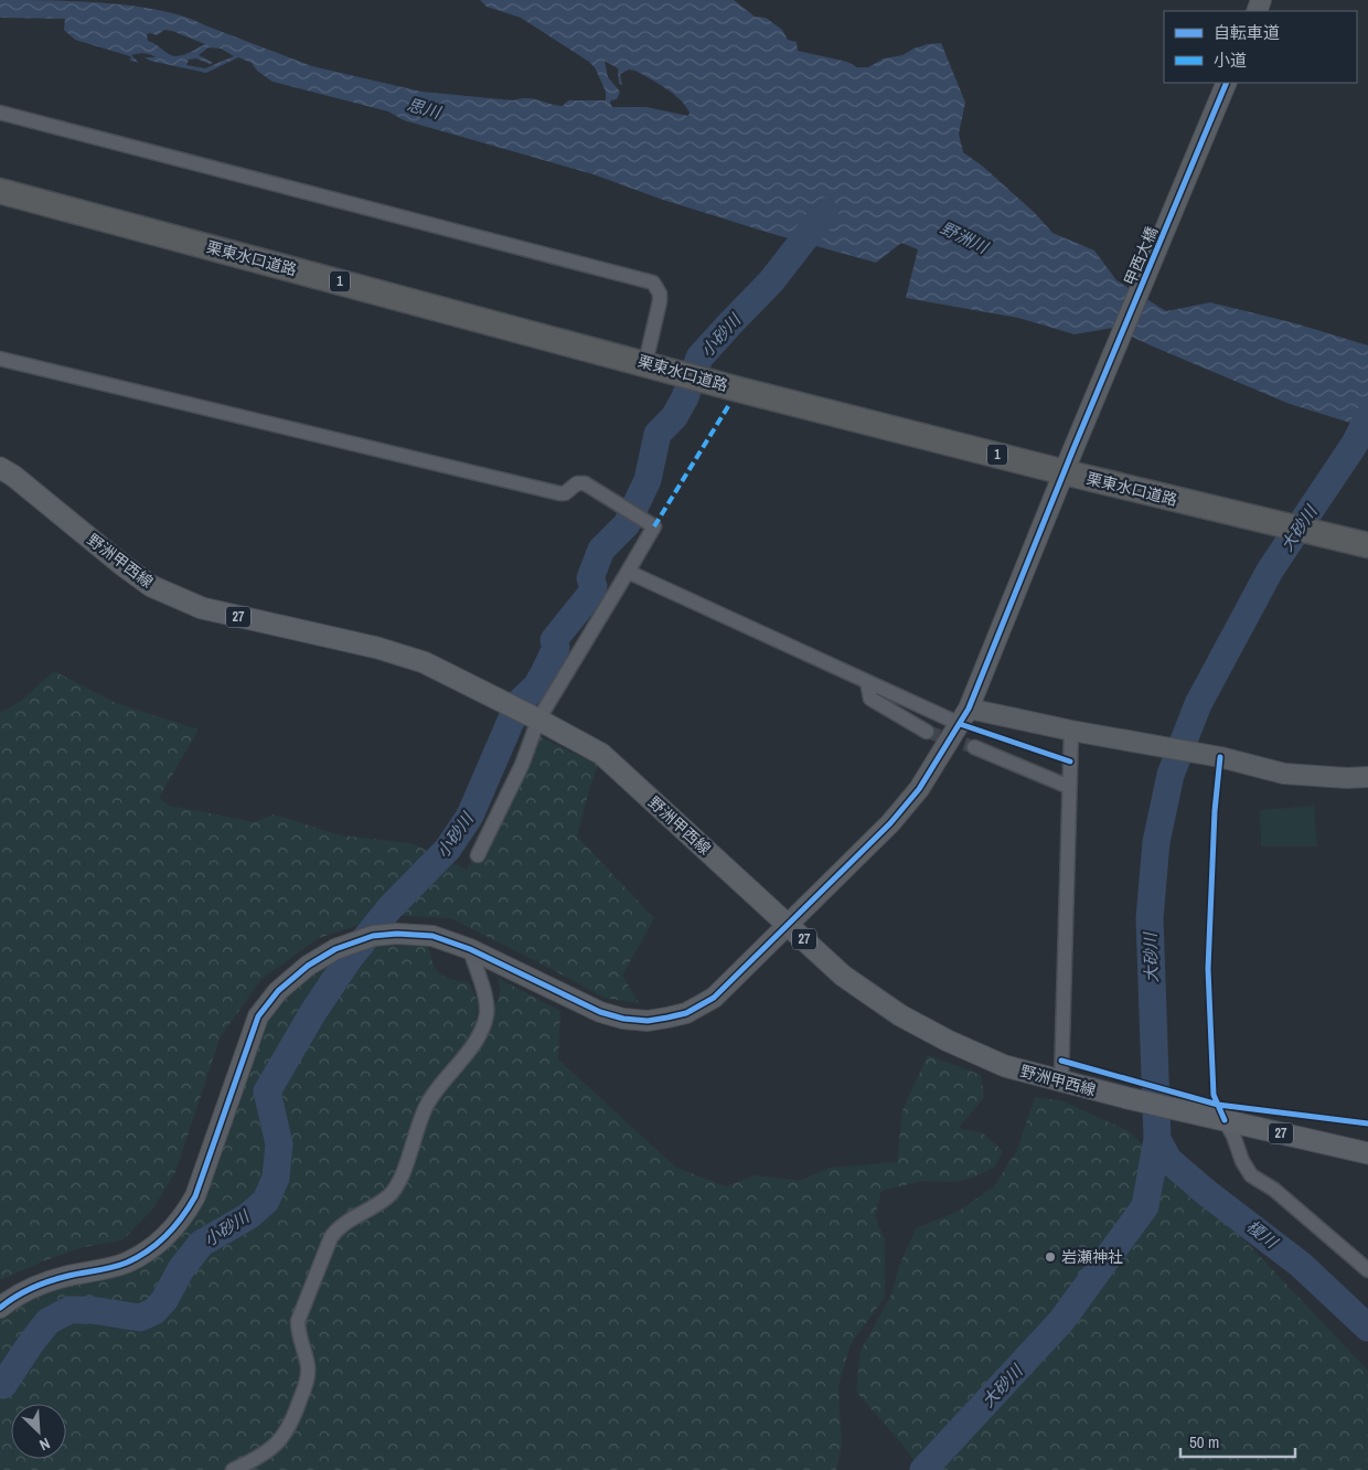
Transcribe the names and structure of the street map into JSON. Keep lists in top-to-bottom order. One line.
{"streets":{"highway":["栗東水口道路","1"],"main road":["野洲甲西線","27"],"street":["甲西大橋"]},"crossings":[["甲西大橋","栗東水口道路"],["甲西大橋","野洲甲西線"]],"water":["思川","野洲川","小砂川","大砂川","榎川"],"places":["岩瀬神社"],"legend":["自転車道","小道"],"scale_bar":"50 m","north":"bottom right"}
